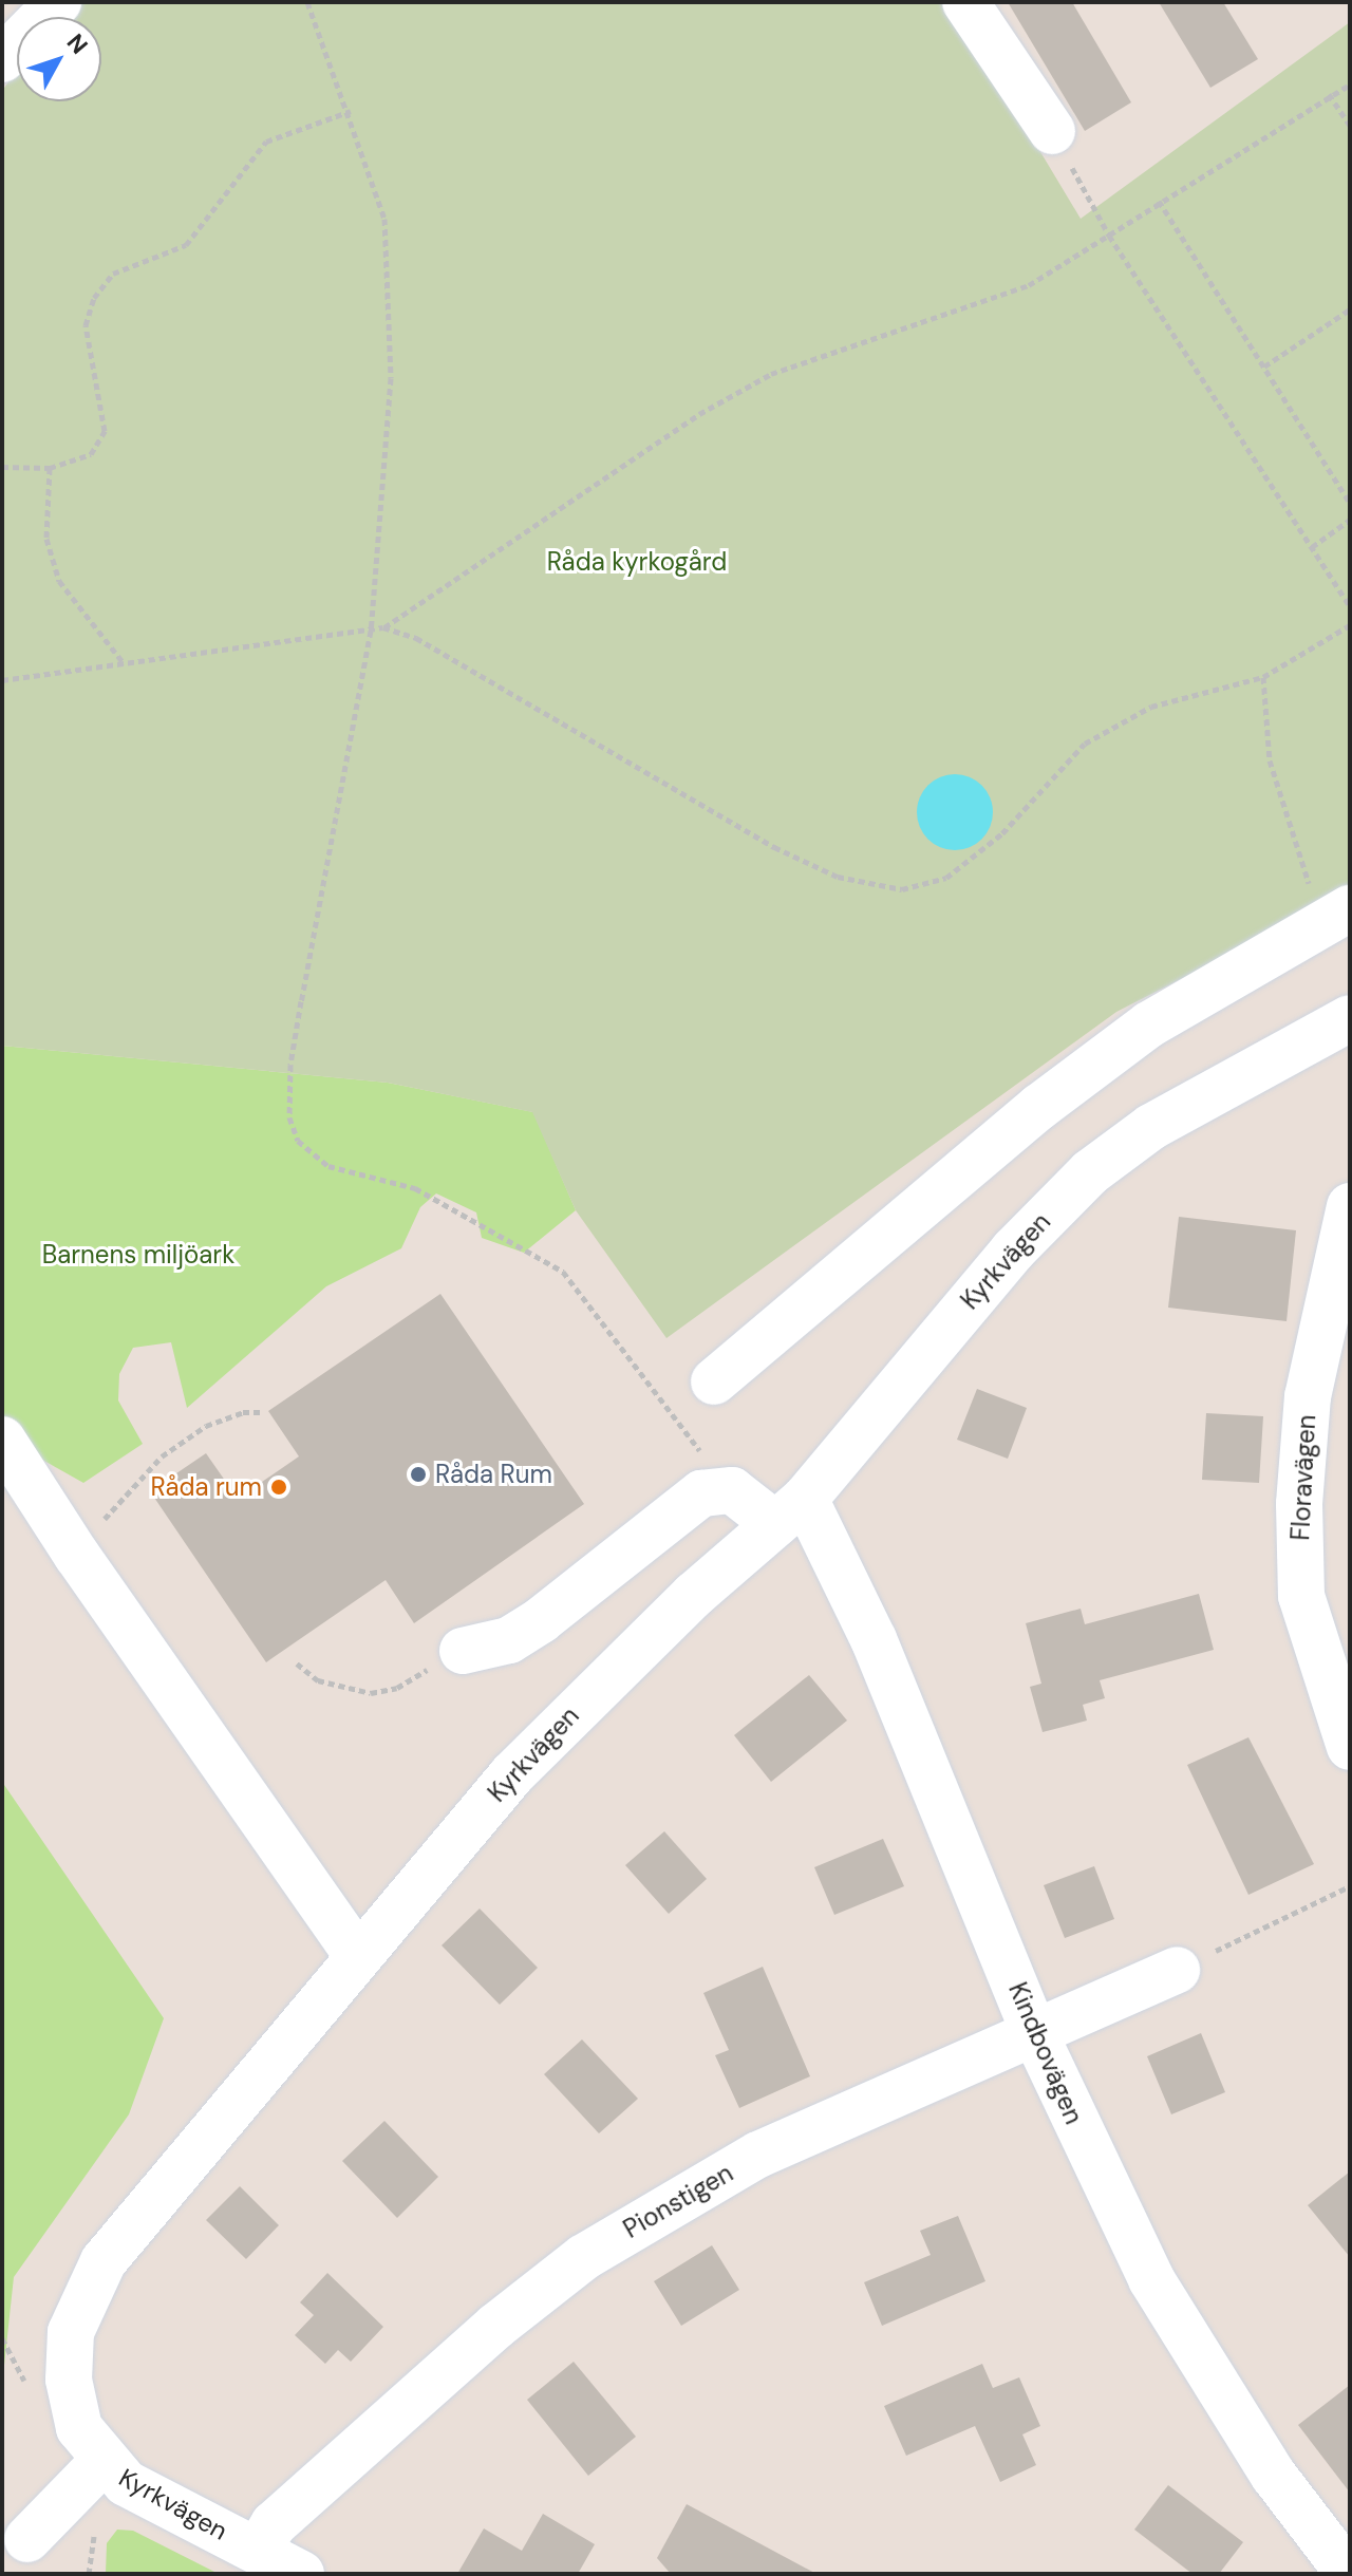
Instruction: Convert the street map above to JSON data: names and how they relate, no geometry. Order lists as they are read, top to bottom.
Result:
{
  "streets": {
    "street": [
      "Kyrkvägen",
      "Floravägen",
      "Kindbovägen",
      "Pionstigen"
    ]
  },
  "crossings": [
    ["Kyrkvägen", "Kindbovägen"],
    ["Kyrkvägen", "Pionstigen"],
    ["Kindbovägen", "Pionstigen"]
  ],
  "parks": ["Råda kyrkogård", "Barnens miljöark"],
  "places": ["Råda Rum", "Råda rum"],
  "north": "top right"
}
